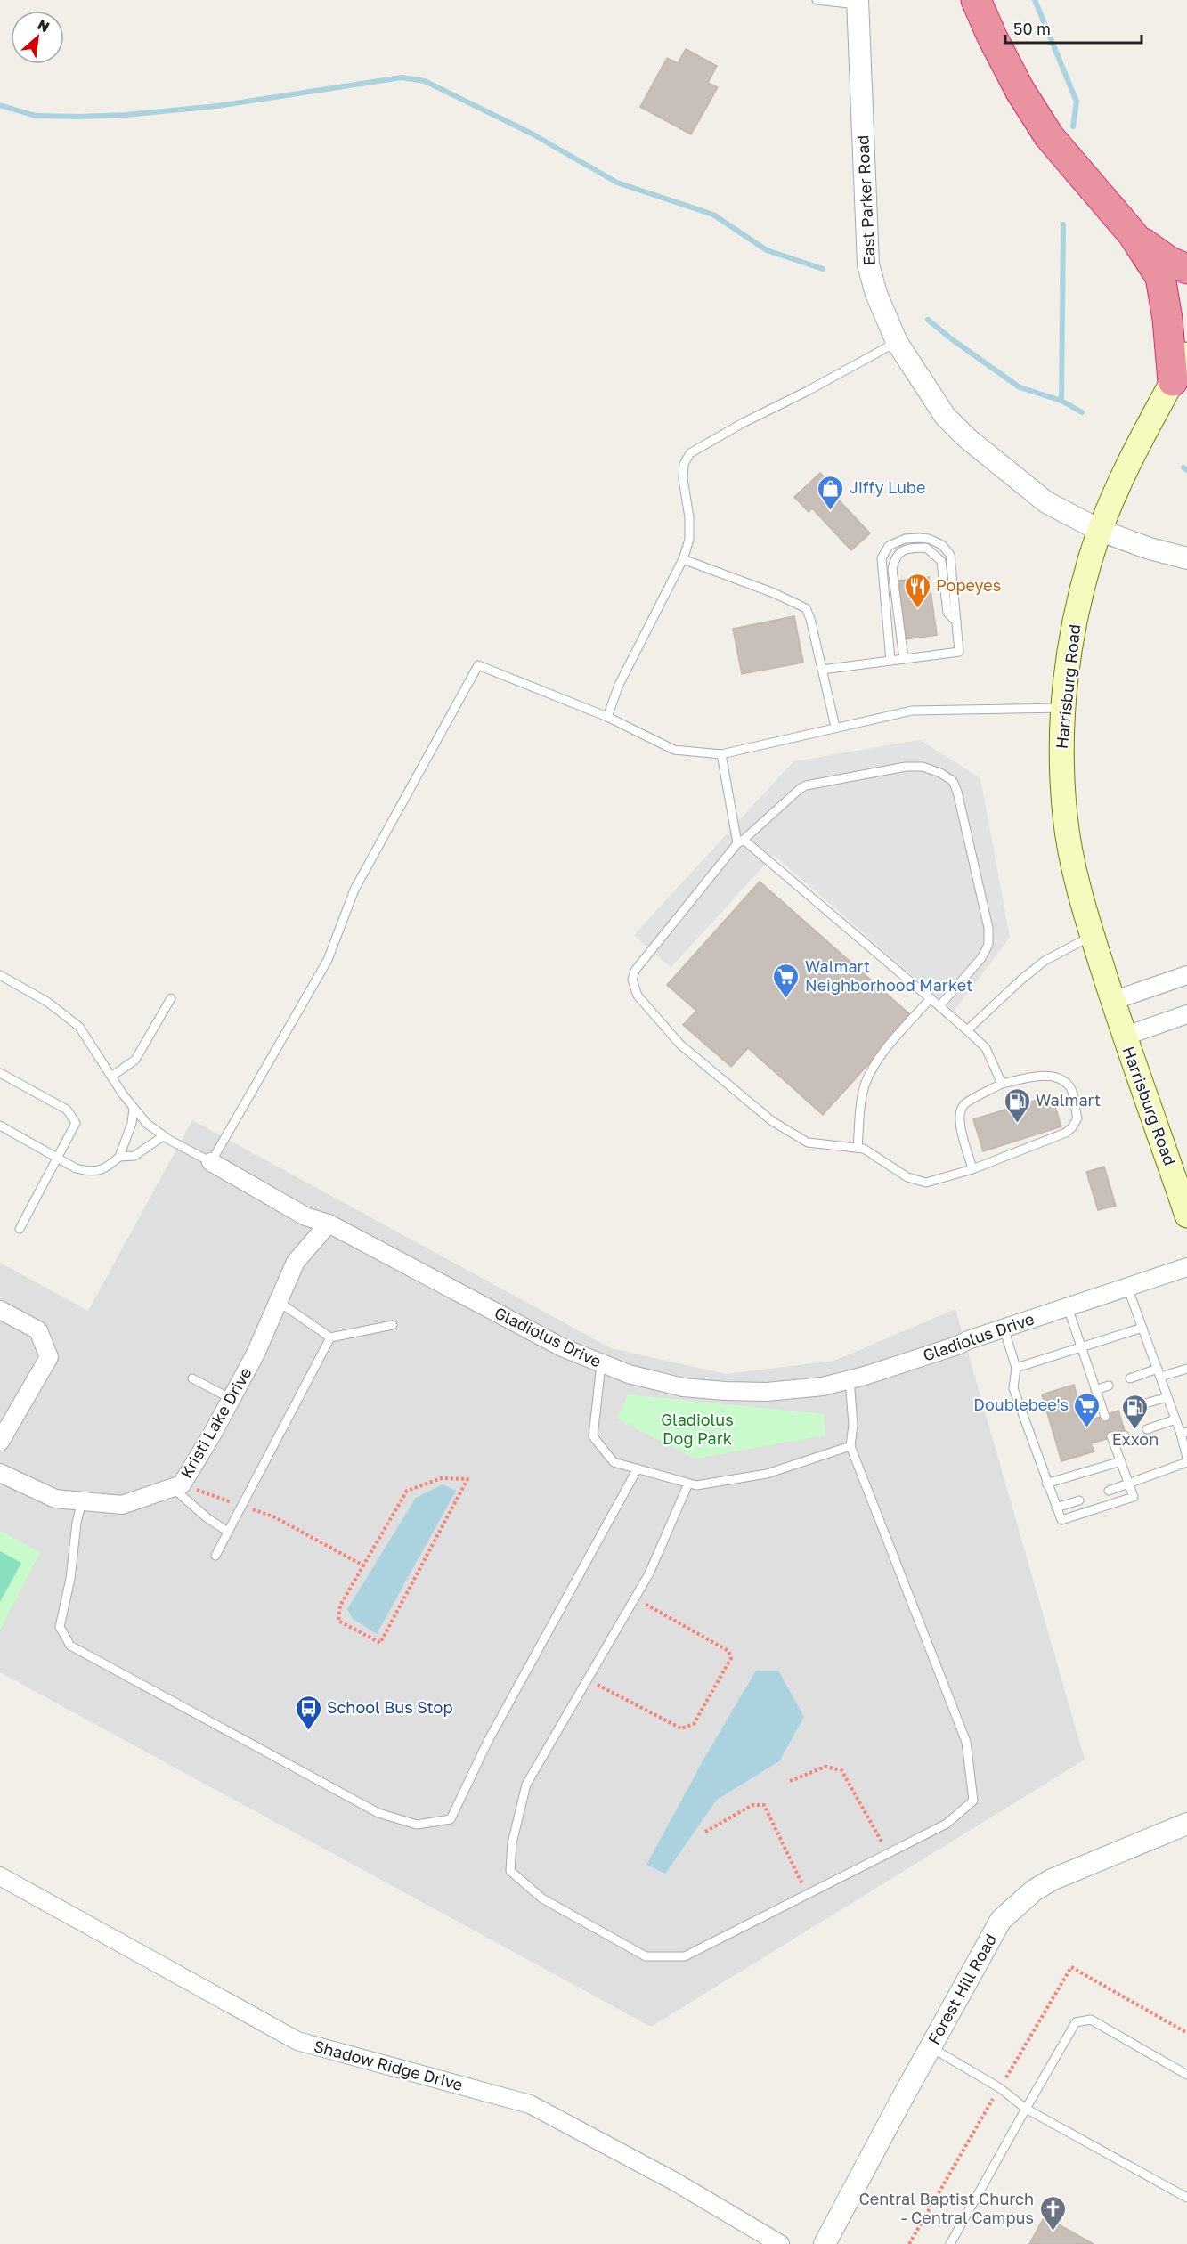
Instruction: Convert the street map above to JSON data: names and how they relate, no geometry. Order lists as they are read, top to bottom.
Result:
{
  "streets": {
    "main road": ["Harrisburg Road"],
    "street": [
      "East Parker Road",
      "Gladiolus Drive",
      "Kristi Lake Drive",
      "Forest Hill Road",
      "Shadow Ridge Drive"
    ]
  },
  "crossings": [
    ["East Parker Road", "Harrisburg Road"],
    ["Gladiolus Drive", "Kristi Lake Drive"]
  ],
  "parks": ["Gladiolus Dog Park"],
  "places": {
    "shop": ["Jiffy Lube"],
    "restaurant": ["Popeyes"],
    "supermarket": ["Walmart Neighborhood Market", "Doublebee's"],
    "fuel station": ["Walmart", "Exxon"],
    "bus stop": ["School Bus Stop"],
    "church": ["Central Baptist Church - Central Campus"]
  },
  "scale_bar": "50 m",
  "north": "top right"
}
